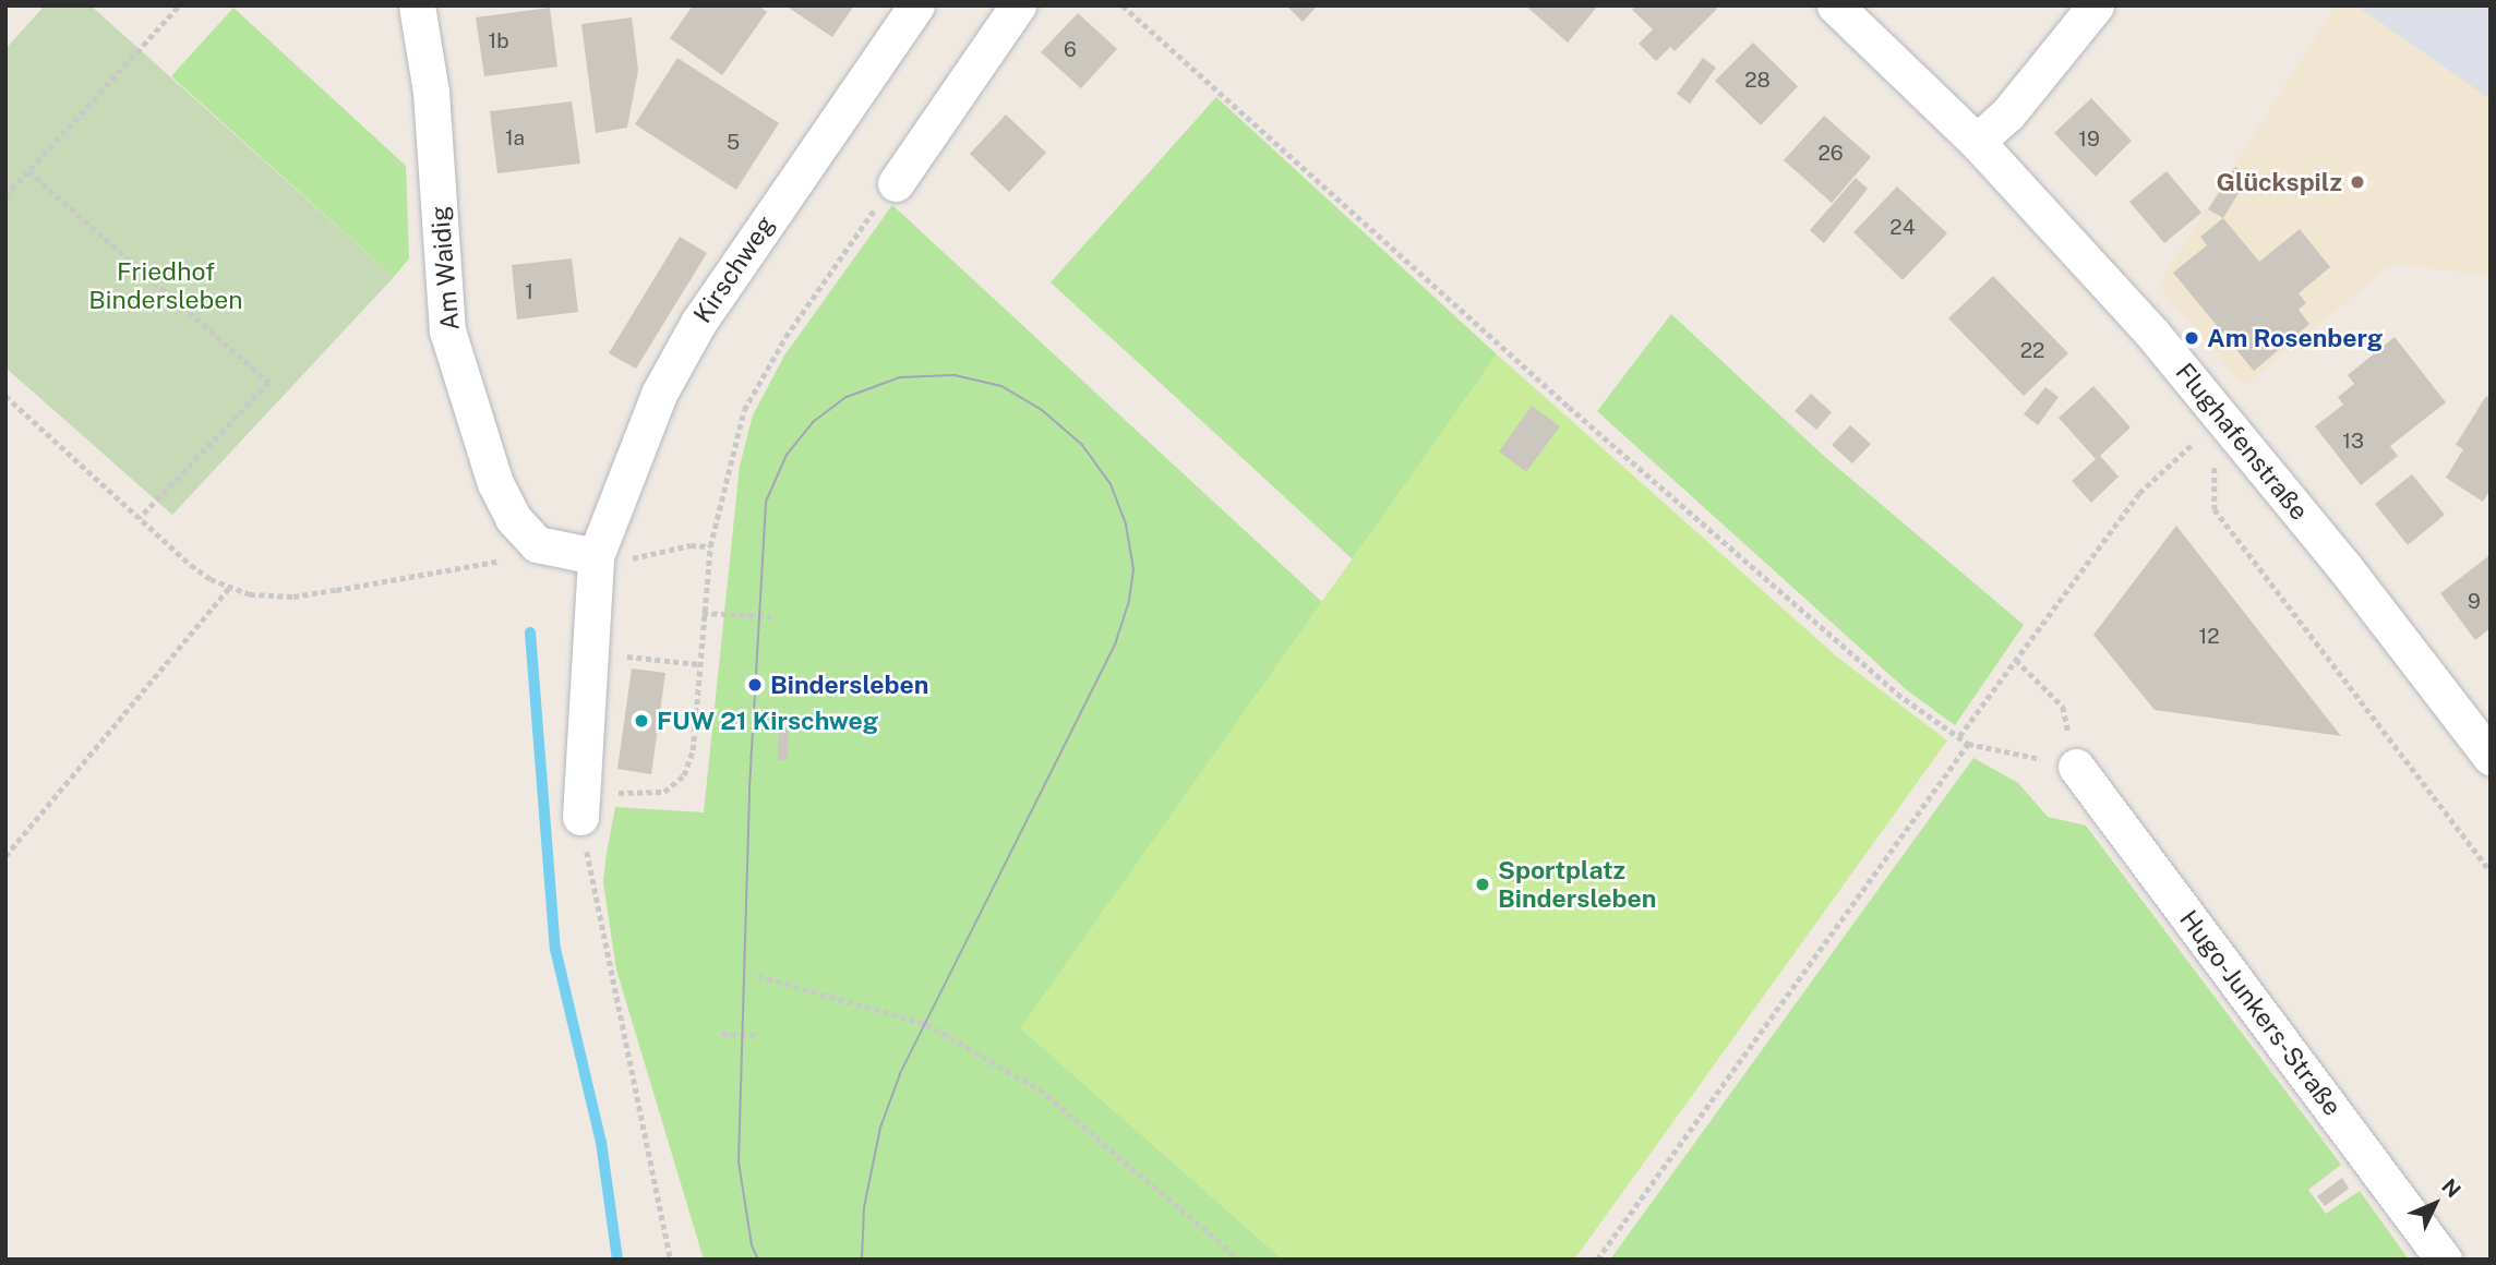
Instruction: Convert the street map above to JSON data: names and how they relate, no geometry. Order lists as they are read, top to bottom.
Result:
{
  "streets": {
    "street": [
      "Am Waidig",
      "Kirschweg",
      "Flughafenstraße",
      "Hugo-Junkers-Straße"
    ]
  },
  "parks": ["Friedhof Bindersleben"],
  "places": [
    "Glückspilz",
    "Am Rosenberg",
    "Bindersleben",
    "FUW 21 Kirschweg",
    "Sportplatz Bindersleben"
  ],
  "house_numbers": [
    "1b",
    "6",
    "28",
    "1a",
    "19",
    "5",
    "26",
    "24",
    "1",
    "22",
    "13",
    "9",
    "12"
  ],
  "north": "top right"
}
